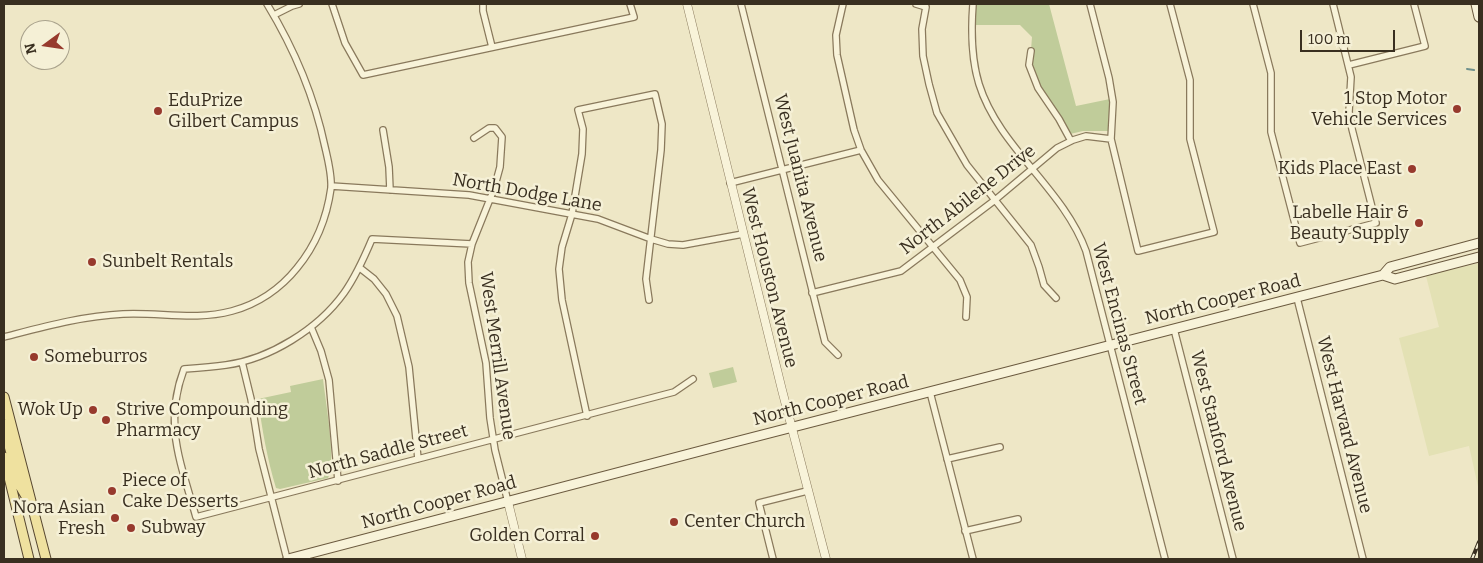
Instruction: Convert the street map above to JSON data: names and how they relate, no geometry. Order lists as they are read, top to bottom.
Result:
{
  "streets": {
    "main road": ["North Cooper Road"],
    "street": [
      "West Juanita Avenue",
      "North Dodge Lane",
      "North Abilene Drive",
      "West Houston Avenue",
      "West Encinas Street",
      "West Merrill Avenue",
      "West Harvard Avenue",
      "West Stanford Avenue",
      "North Saddle Street"
    ]
  },
  "crossings": [
    ["West Juanita Avenue", "North Abilene Drive"],
    ["North Dodge Lane", "West Houston Avenue"],
    ["North Dodge Lane", "West Merrill Avenue"],
    ["North Abilene Drive", "West Encinas Street"],
    ["West Houston Avenue", "North Cooper Road"],
    ["North Cooper Road", "West Encinas Street"],
    ["North Cooper Road", "West Merrill Avenue"],
    ["North Cooper Road", "West Harvard Avenue"],
    ["North Cooper Road", "West Stanford Avenue"],
    ["West Merrill Avenue", "North Saddle Street"]
  ],
  "places": [
    "1 Stop Motor Vehicle Services",
    "EduPrize Gilbert Campus",
    "Kids Place East",
    "Labelle Hair & Beauty Supply",
    "Sunbelt Rentals",
    "Someburros",
    "Wok Up",
    "Strive Compounding Pharmacy",
    "Piece of Cake Desserts",
    "Nora Asian Fresh",
    "Center Church",
    "Subway",
    "Golden Corral"
  ],
  "scale_bar": "100 m",
  "north": "left"
}
